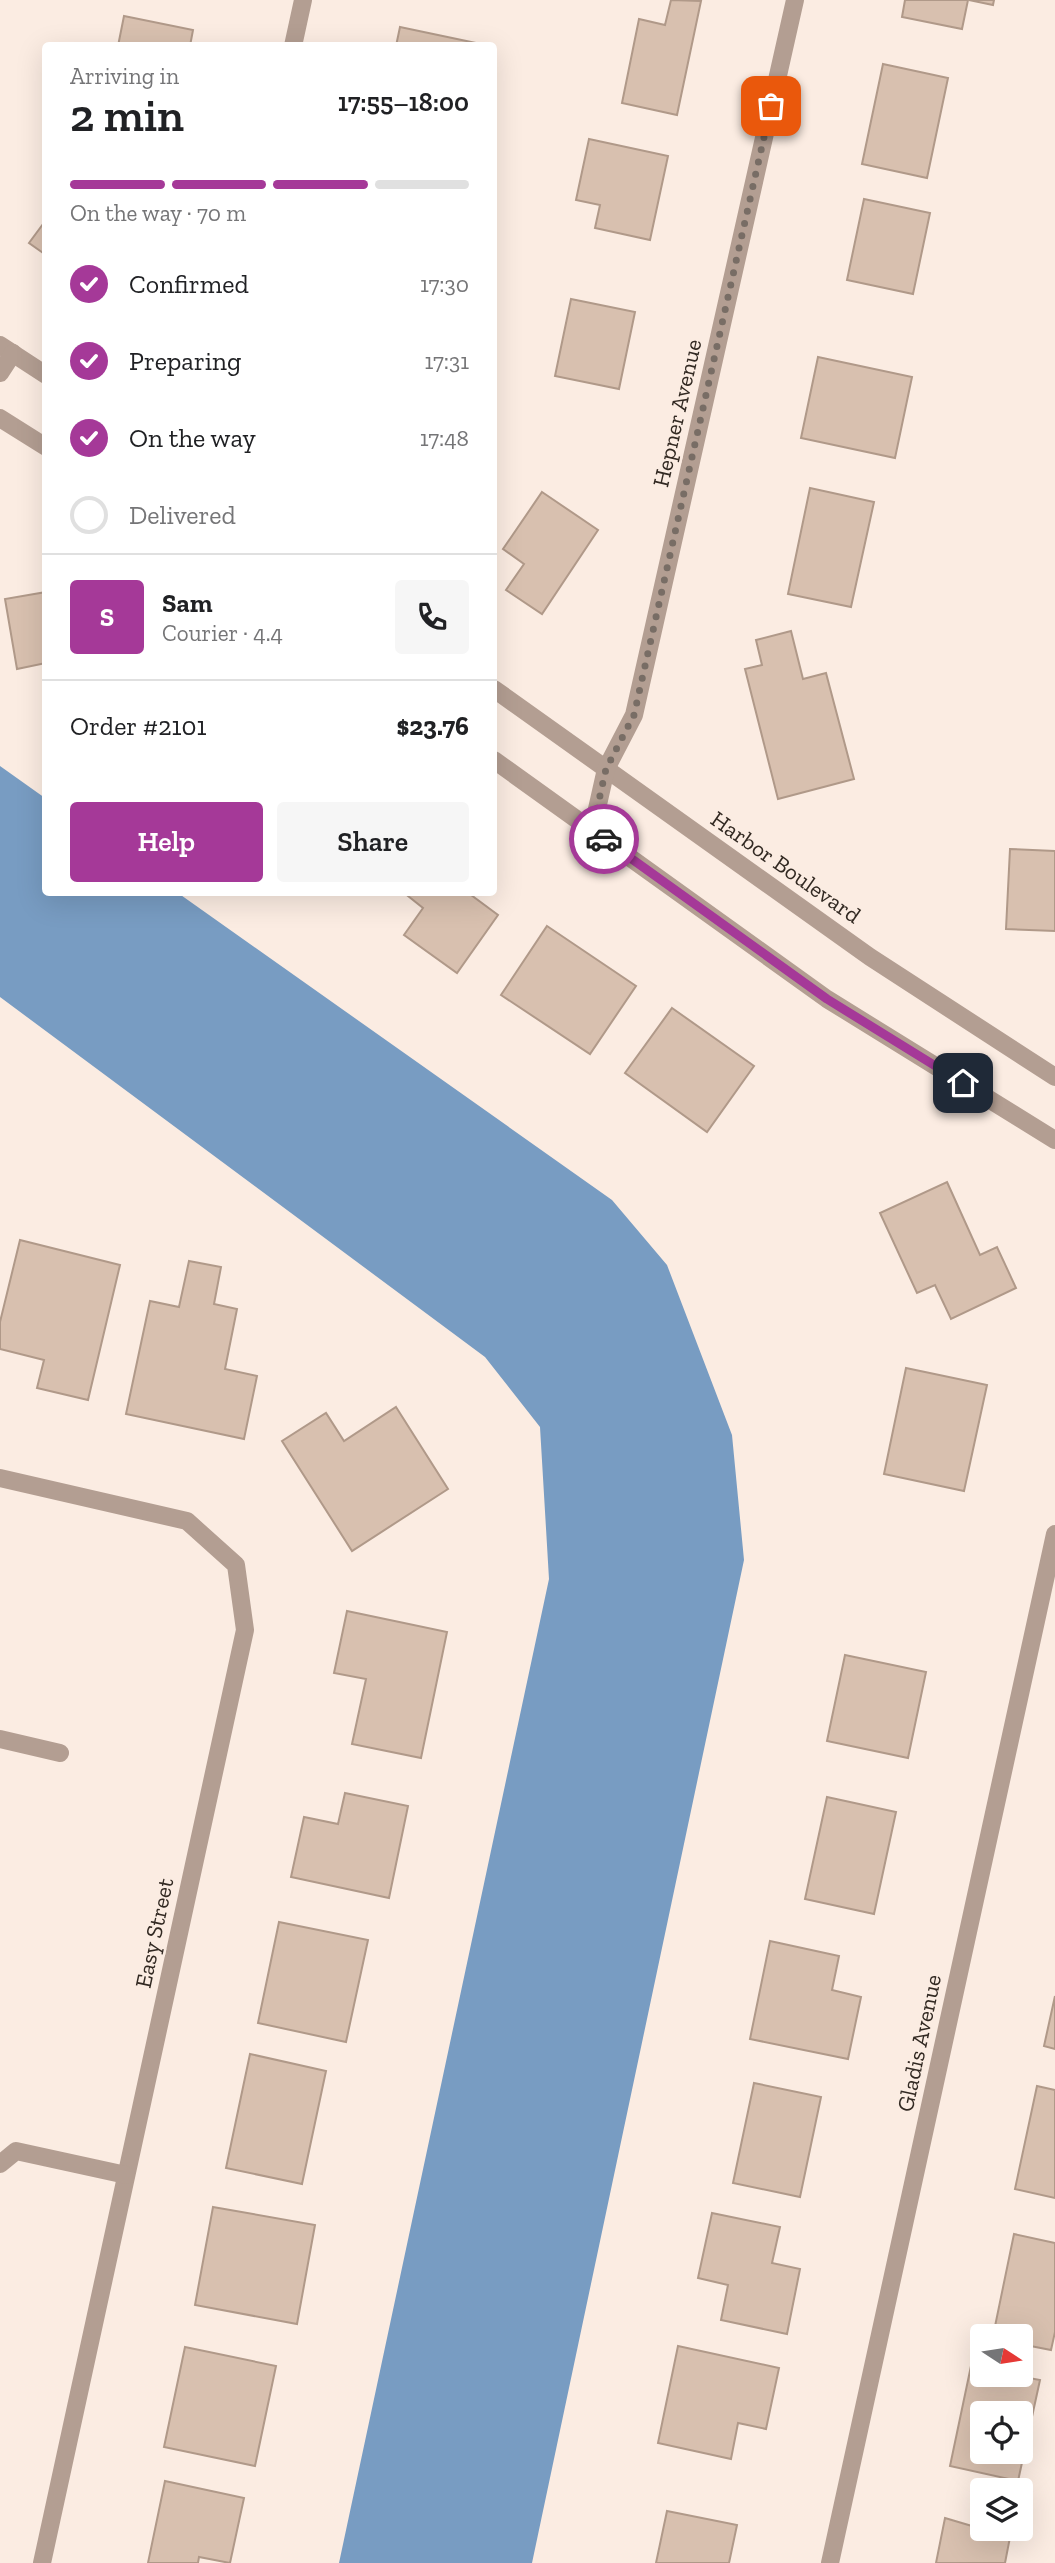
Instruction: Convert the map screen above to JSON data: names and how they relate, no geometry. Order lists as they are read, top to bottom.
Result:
{
  "streets": {
    "street": [
      "Hepner Avenue",
      "Harbor Boulevard",
      "Easy Street",
      "Gladis Avenue"
    ]
  },
  "crossings": [
    ["Hepner Avenue", "Harbor Boulevard"]
  ],
  "north": "right",
  "page": {
    "heading": ["2 min", "Arriving in", "17:55–18:00"],
    "panel": [
      "Sam",
      "Courier · 4.4",
      "Order #2101",
      "$23.76"
    ],
    "bar": "On the way · 70 m",
    "list": [
      ["Confirmed", "17:30"],
      ["Preparing", "17:31"],
      ["On the way", "17:48"],
      "Delivered"
    ],
    "round": "S",
    "buttons": ["Help", "Share"]
  }
}
